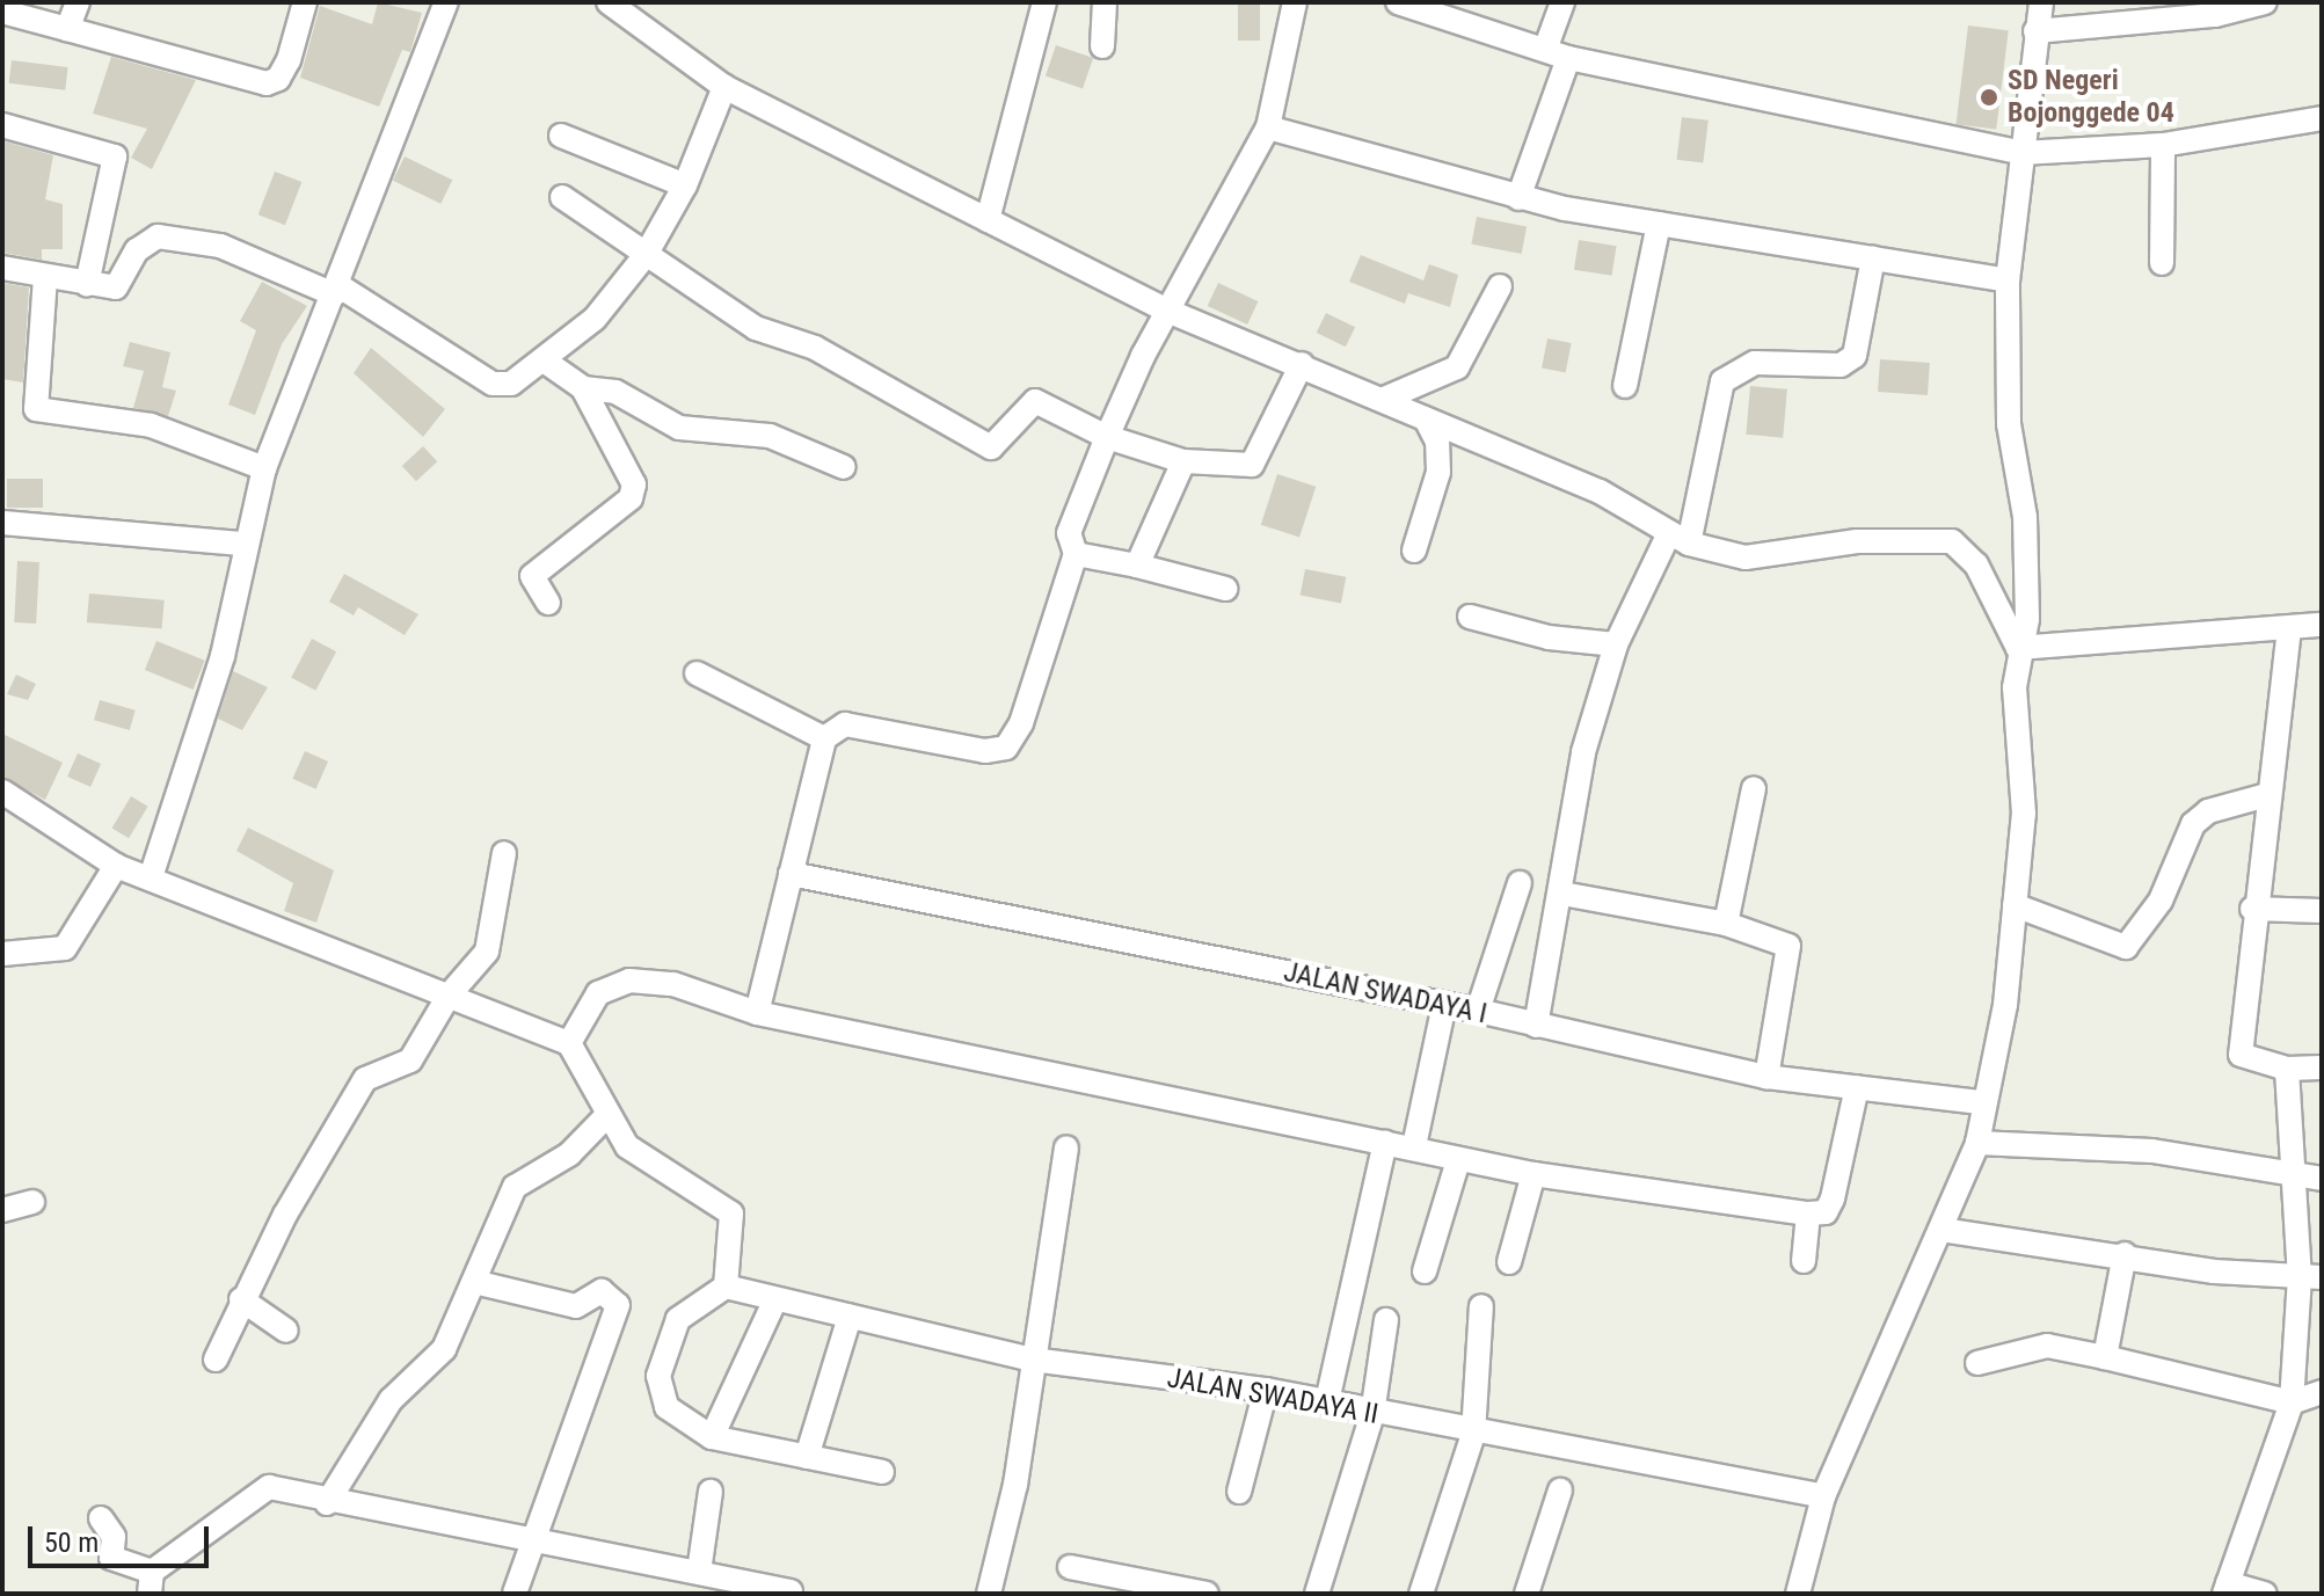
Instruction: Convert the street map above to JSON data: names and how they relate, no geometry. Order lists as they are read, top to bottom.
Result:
{
  "streets": {
    "street": ["JALAN SWADAYA I", "JALAN SWADAYA II"]
  },
  "places": ["SD Negeri Bojonggede 04"],
  "scale_bar": "50 m"
}
